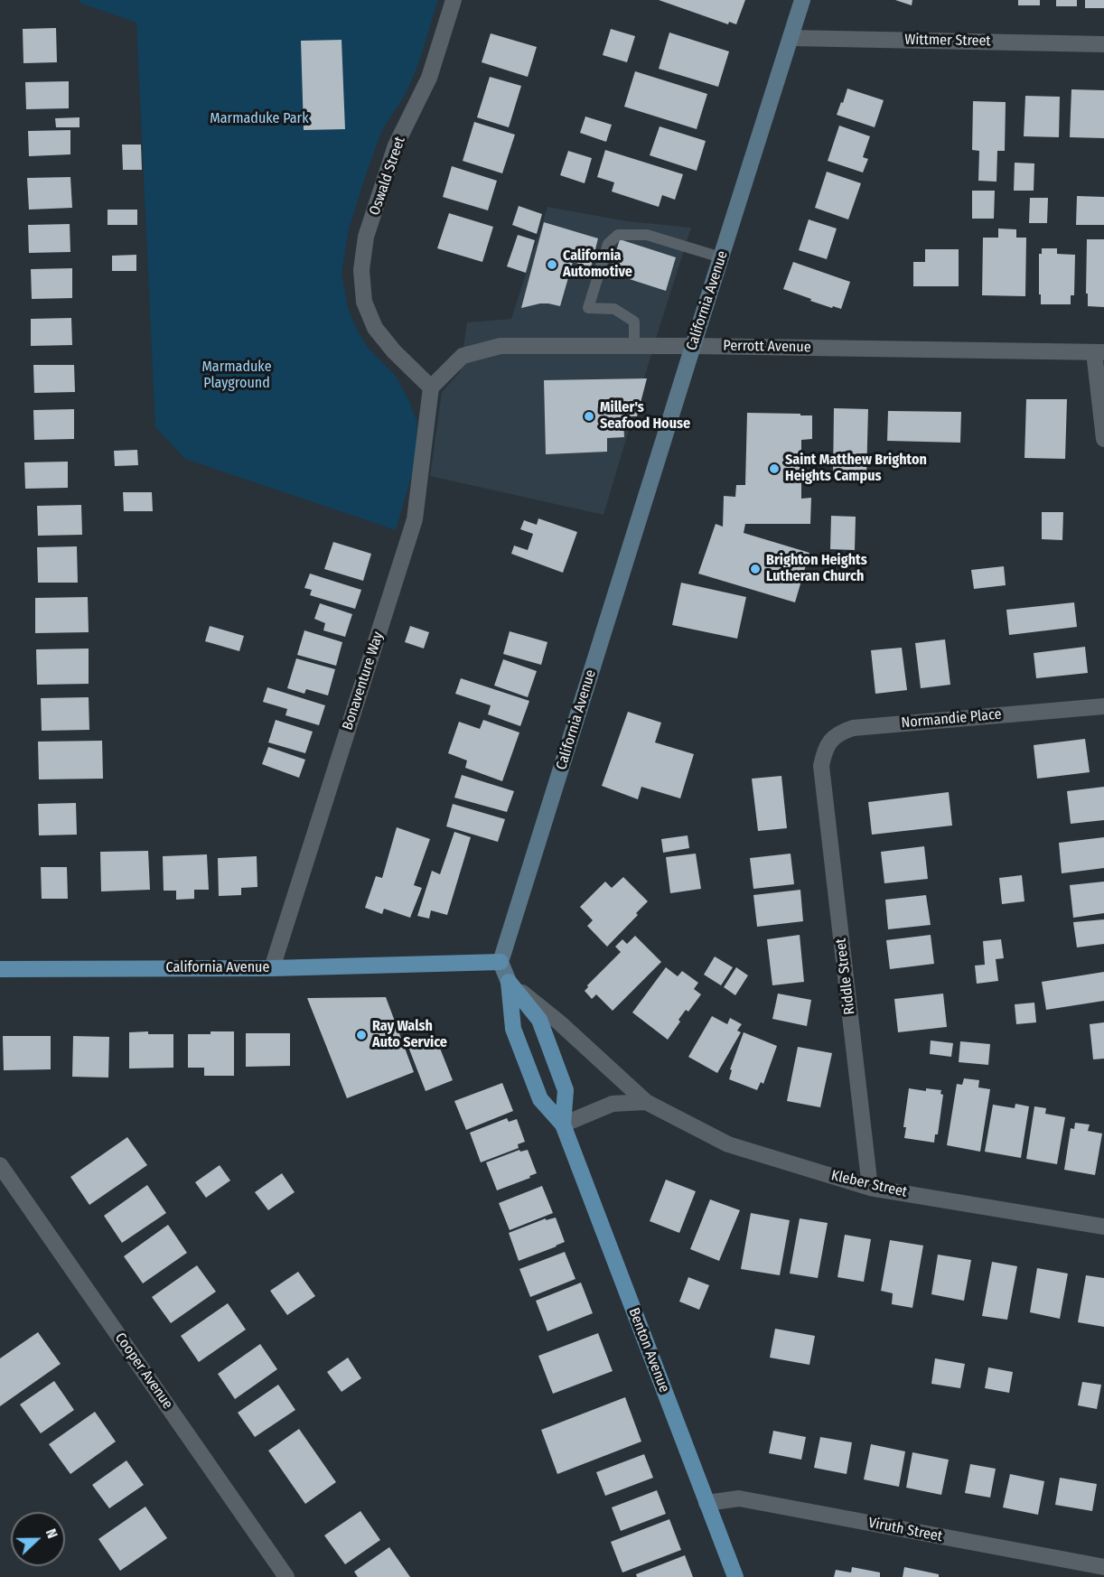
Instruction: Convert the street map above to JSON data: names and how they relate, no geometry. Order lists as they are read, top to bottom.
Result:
{
  "streets": {
    "main road": ["California Avenue", "Benton Avenue"],
    "street": [
      "Wittmer Street",
      "Oswald Street",
      "Perrott Avenue",
      "Bonaventure Way",
      "Normandie Place",
      "Riddle Street",
      "Kleber Street",
      "Cooper Avenue",
      "Viruth Street"
    ]
  },
  "crossings": [
    ["Wittmer Street", "California Avenue"],
    ["Oswald Street", "Perrott Avenue"],
    ["Oswald Street", "Bonaventure Way"],
    ["California Avenue", "Perrott Avenue"],
    ["California Avenue", "Bonaventure Way"],
    ["California Avenue", "Benton Avenue"],
    ["Perrott Avenue", "Bonaventure Way"],
    ["Normandie Place", "Riddle Street"],
    ["Riddle Street", "Kleber Street"],
    ["Kleber Street", "Benton Avenue"],
    ["Benton Avenue", "Viruth Street"]
  ],
  "parks": ["Marmaduke Park", "Marmaduke Playground"],
  "places": [
    "California Automotive",
    "Miller's Seafood House",
    "Saint Matthew Brighton Heights Campus",
    "Brighton Heights Lutheran Church",
    "Ray Walsh Auto Service"
  ],
  "north": "right"
}
